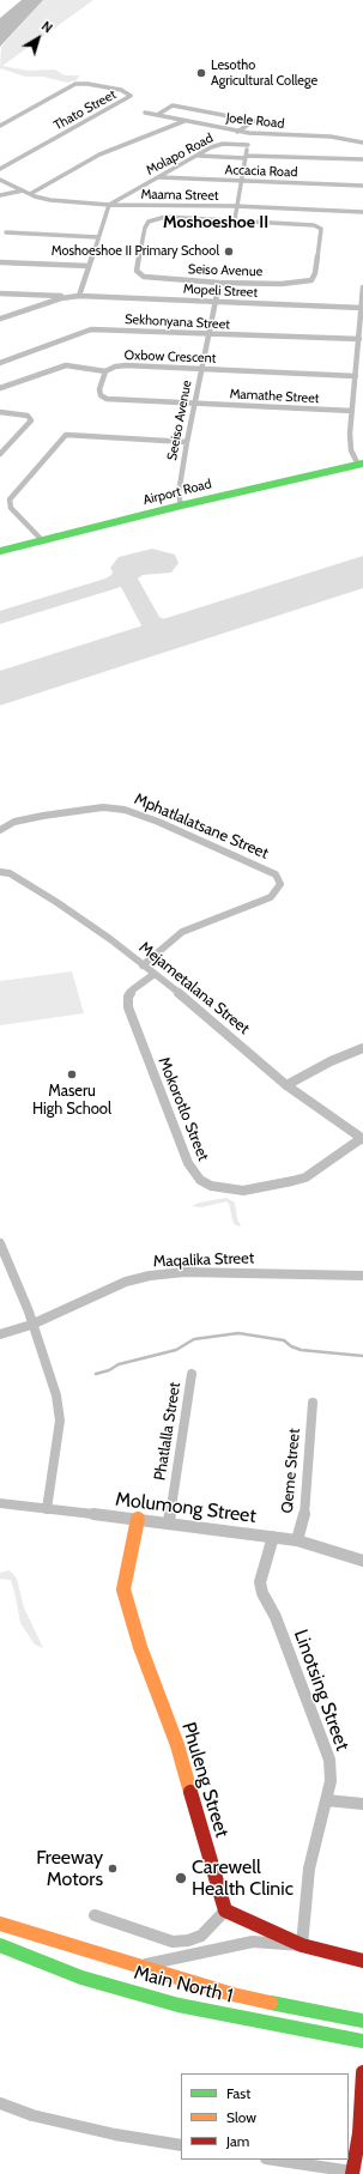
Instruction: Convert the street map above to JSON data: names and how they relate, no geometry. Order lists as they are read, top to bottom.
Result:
{
  "streets": {
    "main road": ["Airport Road", "Phuleng Street", "Main North 1"],
    "street": [
      "Thato Street",
      "Joele Road",
      "Molapo Road",
      "Accacia Road",
      "Maama Street",
      "Seiso Avenue",
      "Mopeli Street",
      "Sekhonyana Street",
      "Oxbow Crescent",
      "Mamathe Street",
      "Seeiso Avenue",
      "Mphatlalatsane Street",
      "Mejametalana Street",
      "Mokorotlo Street",
      "Maqalika Street",
      "Phatlalla Street",
      "Qeme Street",
      "Molumong Street",
      "Linotsing Street"
    ]
  },
  "crossings": [
    ["Molapo Road", "Accacia Road"],
    ["Molapo Road", "Maama Street"],
    ["Seiso Avenue", "Seeiso Avenue"],
    ["Mopeli Street", "Seeiso Avenue"],
    ["Sekhonyana Street", "Seeiso Avenue"],
    ["Oxbow Crescent", "Mamathe Street"],
    ["Oxbow Crescent", "Seeiso Avenue"],
    ["Mamathe Street", "Seeiso Avenue"],
    ["Seeiso Avenue", "Airport Road"],
    ["Mphatlalatsane Street", "Mejametalana Street"],
    ["Mejametalana Street", "Mokorotlo Street"],
    ["Phatlalla Street", "Molumong Street"],
    ["Qeme Street", "Molumong Street"],
    ["Molumong Street", "Linotsing Street"],
    ["Molumong Street", "Phuleng Street"]
  ],
  "districts": ["Moshoeshoe II"],
  "places": [
    "Lesotho Agricultural College",
    "Moshoeshoe II Primary School",
    "Maseru High School",
    "Freeway Motors",
    "Carewell Health Clinic"
  ],
  "legend": ["Fast", "Slow", "Jam"],
  "north": "top right"
}
